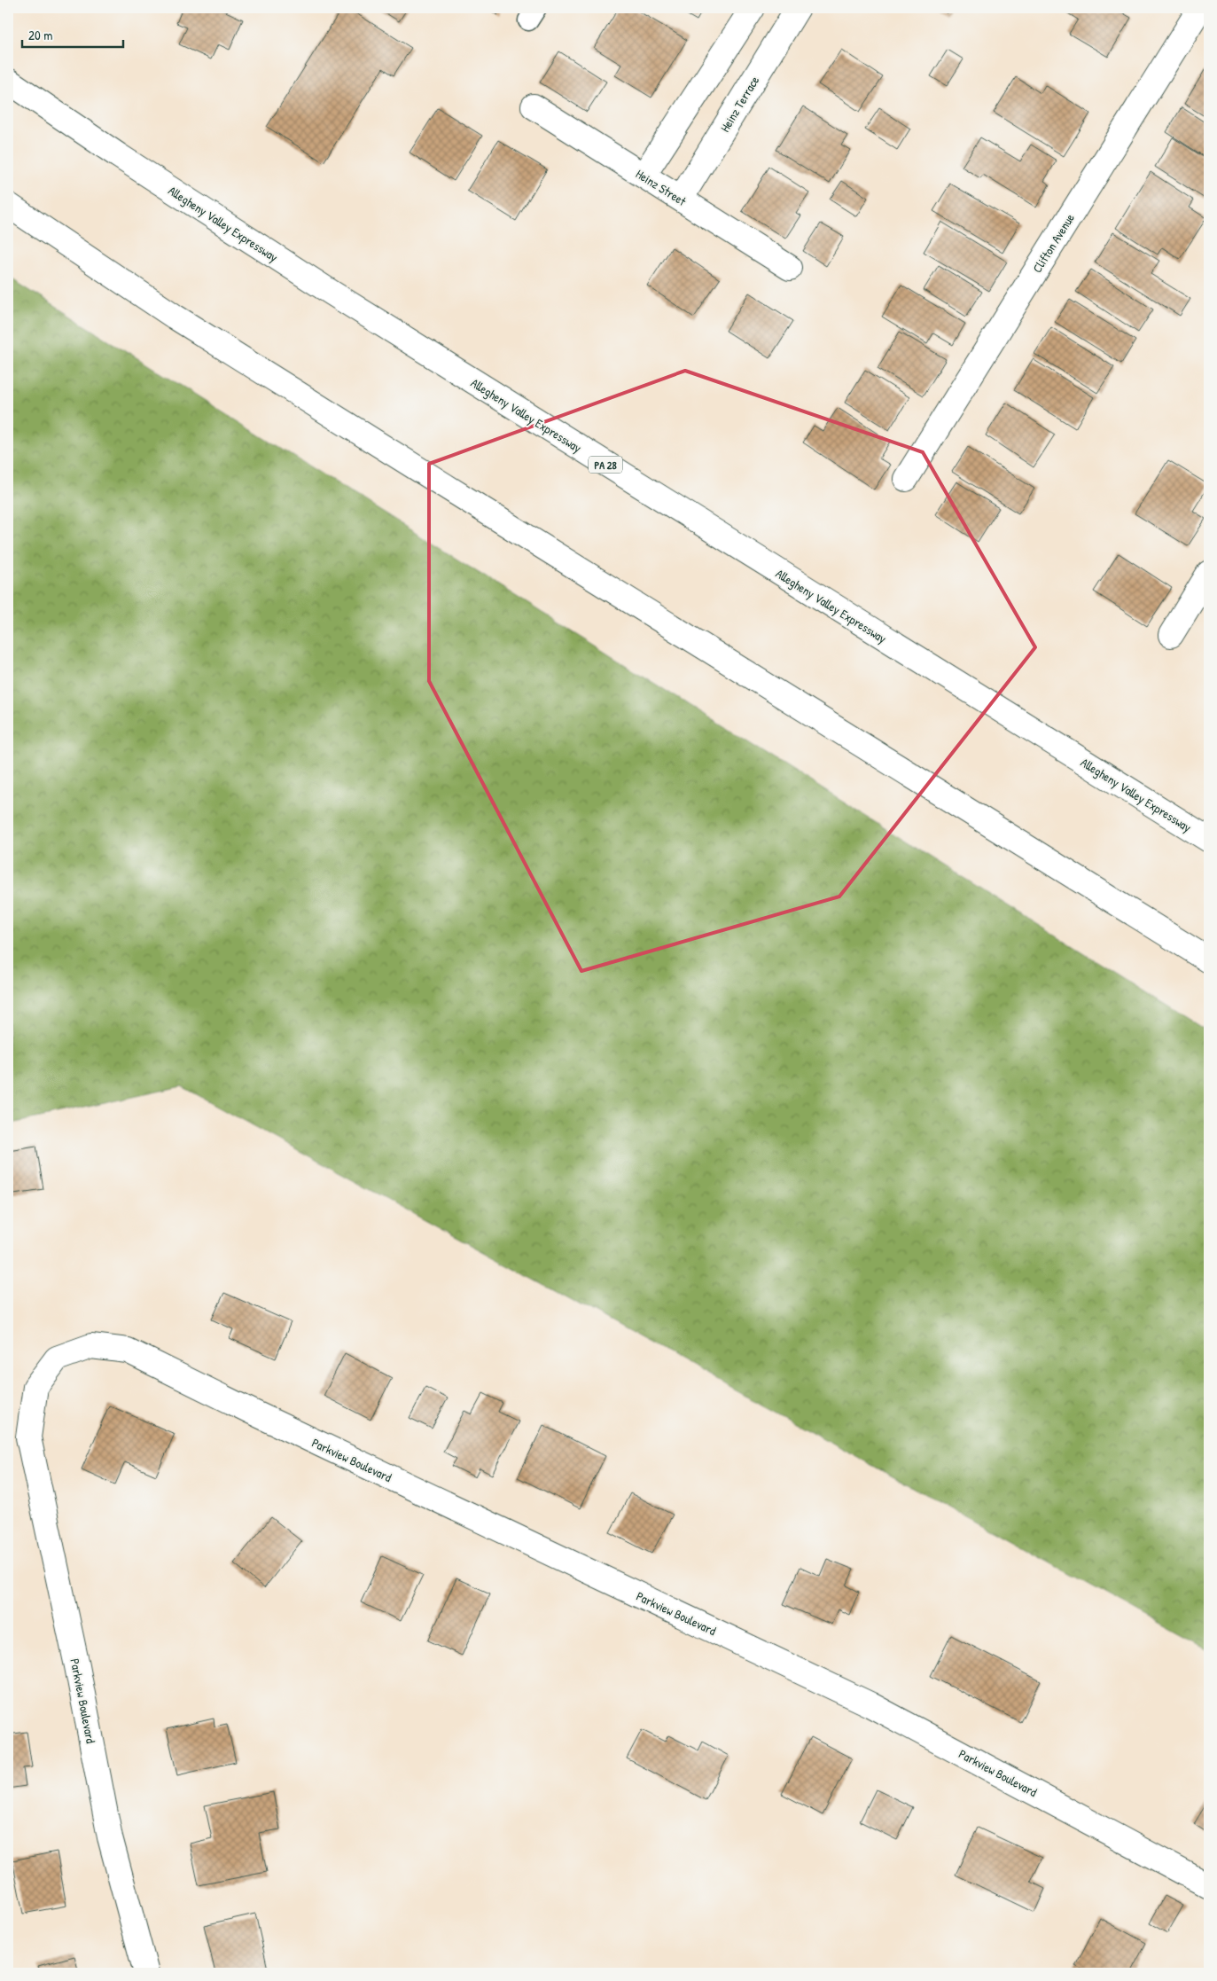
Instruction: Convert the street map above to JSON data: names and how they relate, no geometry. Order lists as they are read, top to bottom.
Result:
{
  "streets": {
    "main road": [
      "Heinz Terrace",
      "Heinz Street",
      "Allegheny Valley Expressway",
      "Clifton Avenue",
      "PA 28",
      "Parkview Boulevard"
    ]
  },
  "crossings": [
    ["Heinz Terrace", "Heinz Street"]
  ],
  "scale_bar": "20 m"
}
